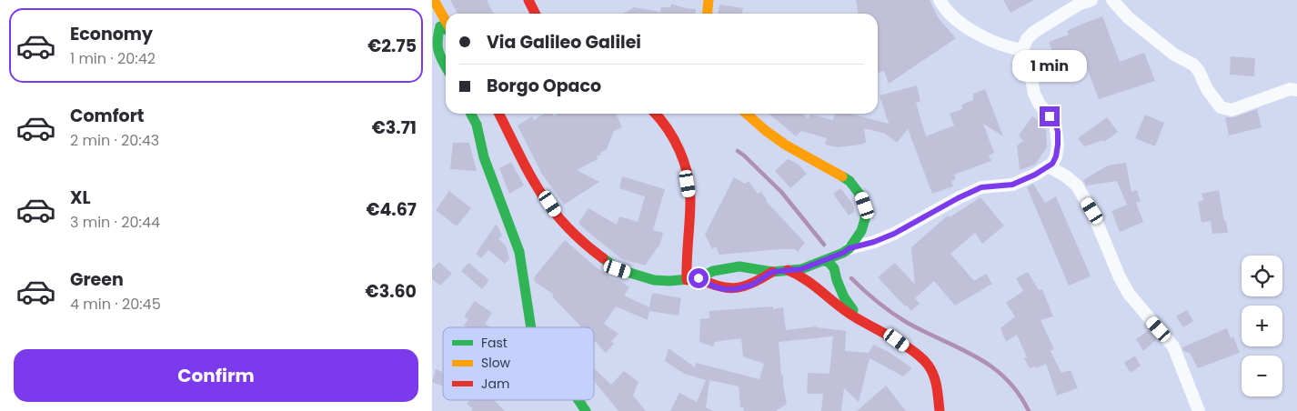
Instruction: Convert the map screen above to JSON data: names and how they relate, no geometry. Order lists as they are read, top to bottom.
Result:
{
  "legend": ["Fast", "Slow", "Jam"],
  "page": {
    "list": [
      {
        "name": "Economy",
        "note": "1 min · 20:42",
        "value": "€2.75"
      },
      {
        "name": "Comfort",
        "note": "2 min · 20:43",
        "value": "€3.71"
      },
      {
        "name": "XL",
        "note": "3 min · 20:44",
        "value": "€4.67"
      },
      {
        "name": "Green",
        "note": "4 min · 20:45",
        "value": "€3.60"
      }
    ],
    "banner": ["Via Galileo Galilei", "Borgo Opaco"],
    "bubble": "1 min",
    "map_buttons": ["+", "−"],
    "buttons": "Confirm"
  }
}
